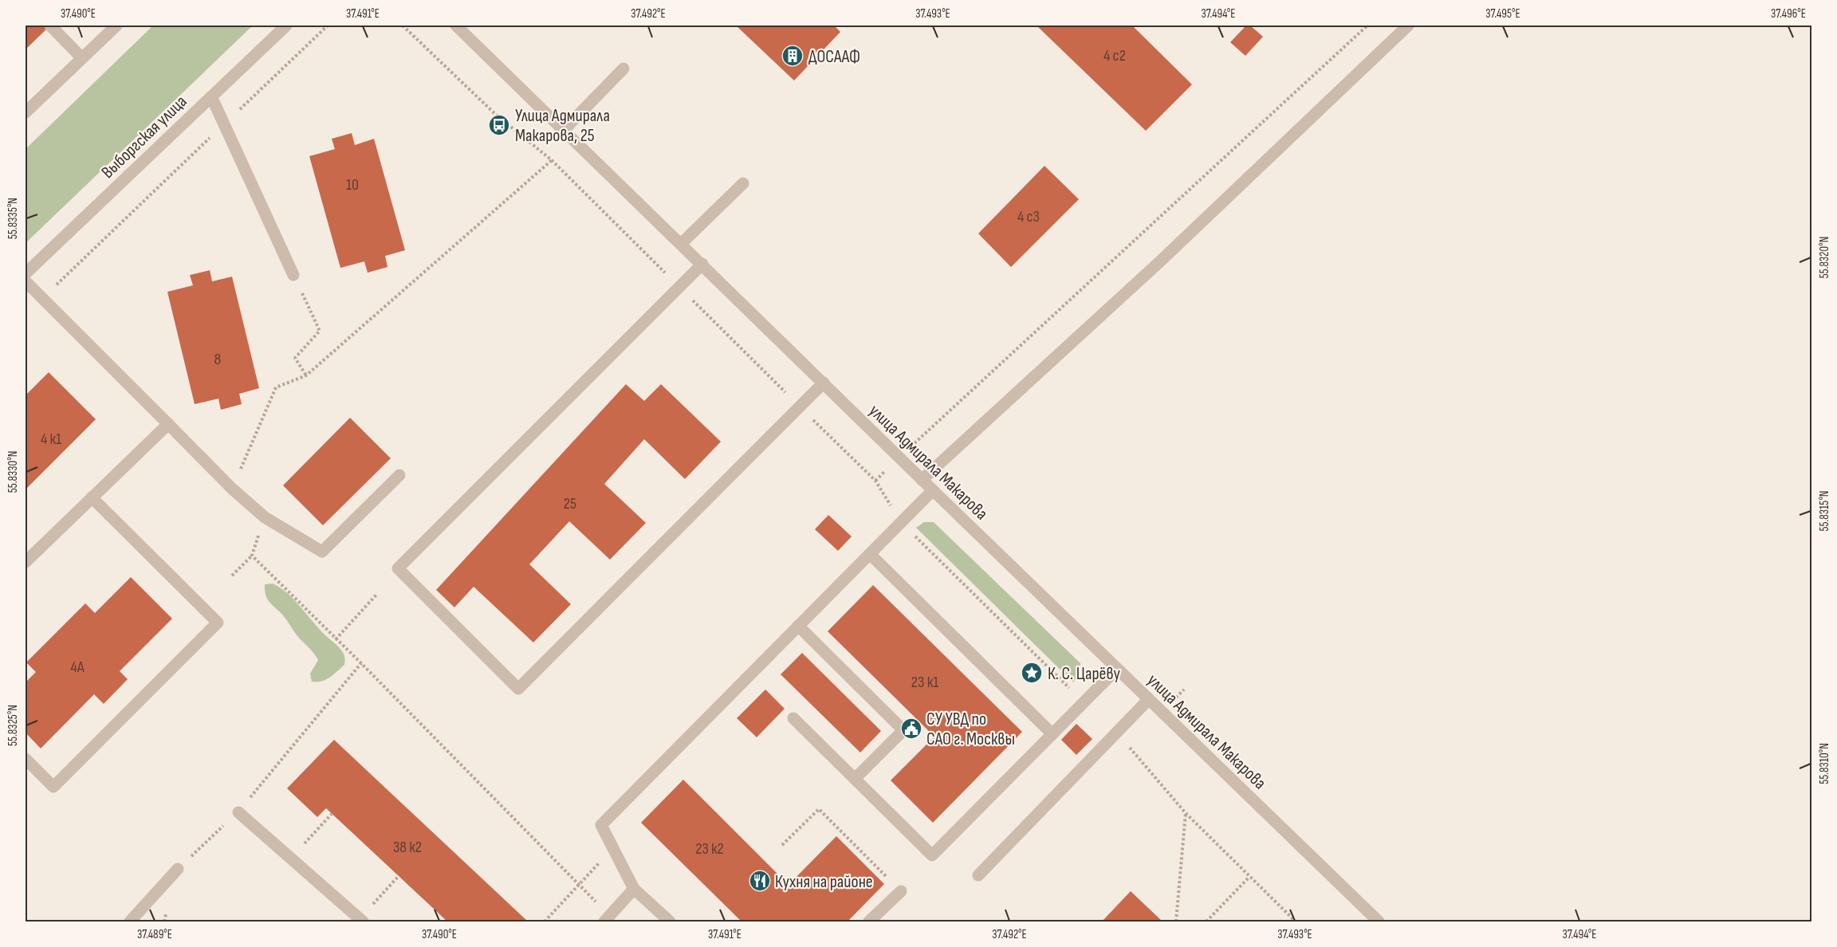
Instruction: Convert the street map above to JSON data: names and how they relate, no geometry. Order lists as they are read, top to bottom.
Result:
{
  "streets": {
    "street": ["Выборгская улица", "улица Адмирала Макарова"]
  },
  "places": {
    "building": ["ДОСААФ"],
    "bus stop": ["Улица Адмирала Макарова, 25"],
    "place": ["К. С. Царёву"],
    "public building": ["СУ УВД по САО г. Москвы"],
    "restaurant": ["Кухня на районе"]
  },
  "house_numbers": [
    "4 с2",
    "10",
    "4 с3",
    "8",
    "4 к1",
    "25",
    "4А",
    "23 к1",
    "38 к2",
    "23 к2"
  ],
  "coordinates": [
    "37.490°E",
    "37.491°E",
    "37.492°E",
    "37.493°E",
    "37.494°E",
    "37.495°E",
    "37.496°E",
    "55.8335°N",
    "55.8320°N",
    "55.8330°N",
    "55.8315°N",
    "55.8325°N",
    "55.8310°N",
    "37.489°E"
  ]
}
